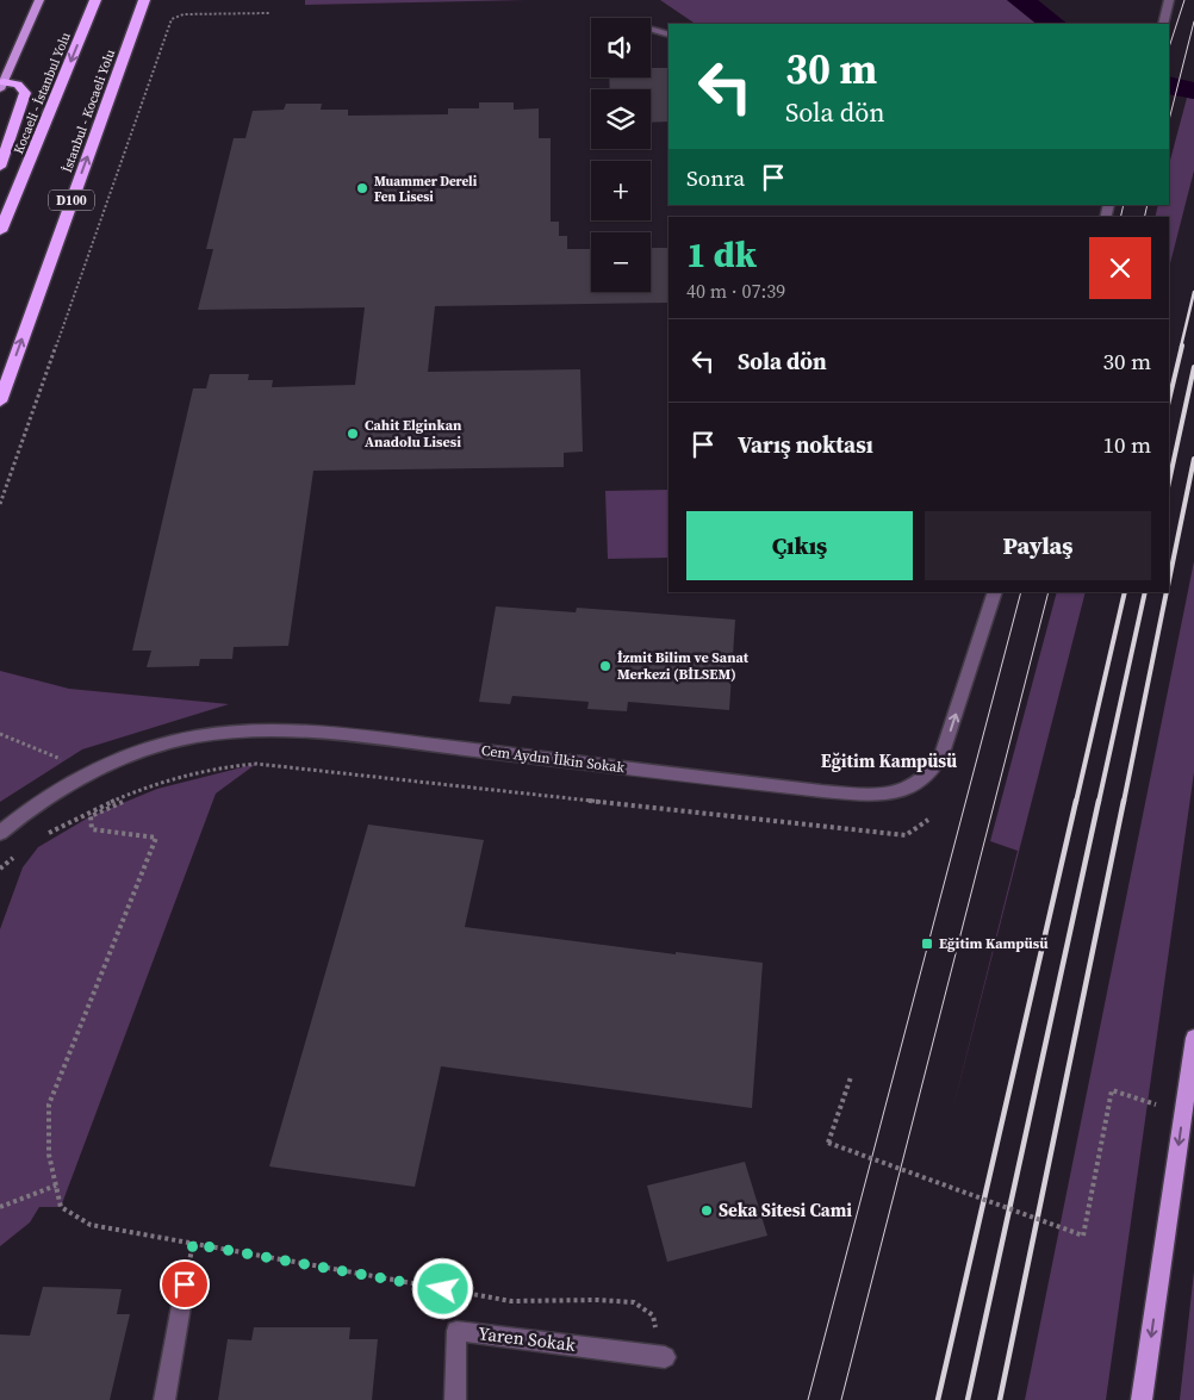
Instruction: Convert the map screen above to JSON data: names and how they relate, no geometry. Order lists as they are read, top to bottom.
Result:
{
  "streets": {
    "highway": ["Kocaeli - İstanbul Yolu", "İstanbul - Kocaeli Yolu", "D100"],
    "street": ["Cem Aydın İlkin Sokak", "Yaren Sokak"]
  },
  "one_way": ["Kocaeli - İstanbul Yolu", "İstanbul - Kocaeli Yolu", "Cem Aydın İlkin Sokak"],
  "districts": ["Eğitim Kampüsü"],
  "places": {
    "other": [
      "Muammer Dereli Fen Lisesi",
      "Cahit Elginkan Anadolu Lisesi",
      "İzmit Bilim ve Sanat Merkezi (BİLSEM)",
      "Seka Sitesi Cami"
    ],
    "transit": ["Eğitim Kampüsü"]
  },
  "page": {
    "map_buttons": ["+", "−"],
    "turn": ["30 m", "Sola dön"],
    "then": "Sonra",
    "heading": ["1 dk", "40 m · 07:39"],
    "list": [
      {
        "name": "Sola dön",
        "value": "30 m"
      },
      {
        "name": "Varış noktası",
        "value": "10 m"
      }
    ],
    "buttons": ["Çıkış", "Paylaş"]
  }
}
